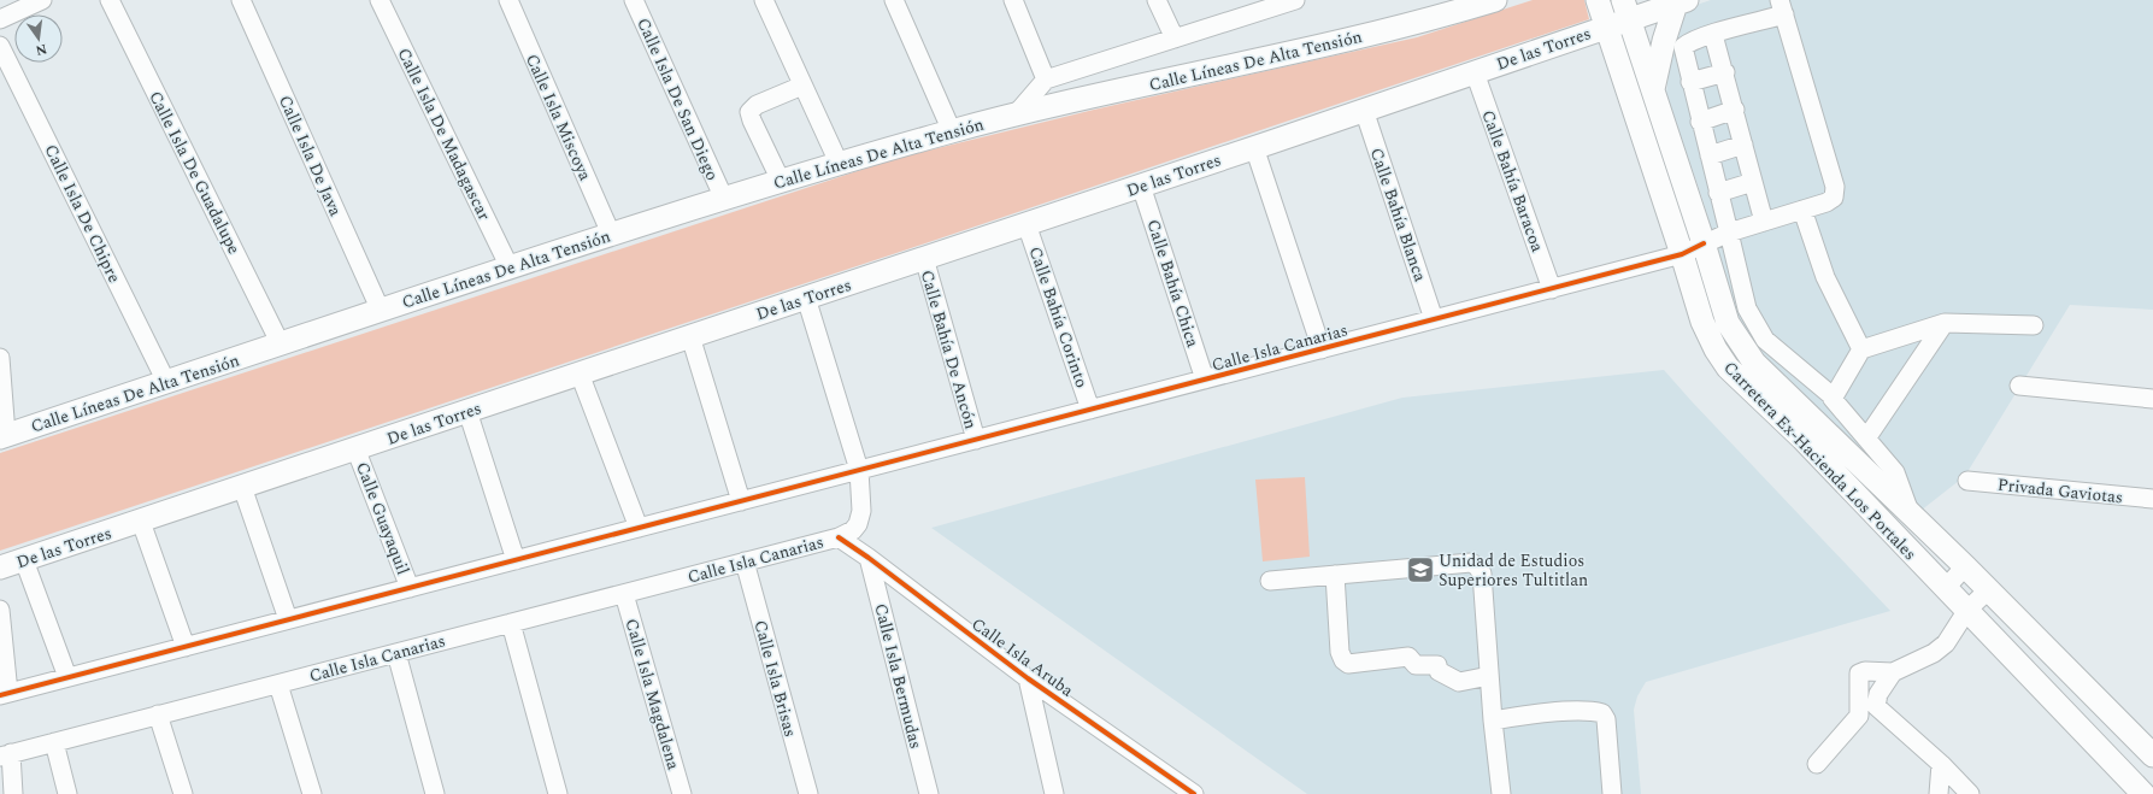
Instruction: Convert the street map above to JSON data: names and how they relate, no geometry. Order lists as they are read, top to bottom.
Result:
{
  "streets": {
    "main road": ["De las Torres", "Calle Líneas De Alta Tensión", "Carretera Ex-Hacienda Los Portales"],
    "street": [
      "Calle Isla De San Diego",
      "Calle Isla Miscoya",
      "Calle Isla De Madagascar",
      "Calle Isla De Java",
      "Calle Isla De Guadalupe",
      "Calle Bahía Baracoa",
      "Calle Isla De Chipre",
      "Calle Bahía Blanca",
      "Calle Bahía Chica",
      "Calle Bahía Corinto",
      "Calle Isla Canarias",
      "Calle Bahía De Ancón",
      "Privada Gaviotas",
      "Calle Guayaquil",
      "Calle Isla Aruba",
      "Calle Isla Bermudas",
      "Calle Isla Brisas",
      "Calle Isla Magdalena"
    ]
  },
  "crossings": [
    ["De las Torres", "Calle Bahía Baracoa"],
    ["De las Torres", "Calle Bahía Blanca"],
    ["De las Torres", "Calle Bahía Chica"],
    ["De las Torres", "Calle Bahía Corinto"],
    ["De las Torres", "Calle Bahía De Ancón"],
    ["De las Torres", "Carretera Ex-Hacienda Los Portales"],
    ["De las Torres", "Calle Guayaquil"],
    ["Calle Líneas De Alta Tensión", "Calle Isla De San Diego"],
    ["Calle Líneas De Alta Tensión", "Calle Isla Miscoya"],
    ["Calle Líneas De Alta Tensión", "Calle Isla De Madagascar"],
    ["Calle Líneas De Alta Tensión", "Calle Isla De Java"],
    ["Calle Líneas De Alta Tensión", "Calle Isla De Guadalupe"],
    ["Calle Líneas De Alta Tensión", "Calle Isla De Chipre"],
    ["Calle Bahía Baracoa", "Calle Isla Canarias"],
    ["Calle Bahía Blanca", "Calle Isla Canarias"],
    ["Calle Bahía Chica", "Calle Isla Canarias"],
    ["Calle Bahía Corinto", "Calle Isla Canarias"],
    ["Calle Isla Canarias", "Calle Bahía De Ancón"],
    ["Calle Isla Canarias", "Carretera Ex-Hacienda Los Portales"],
    ["Calle Isla Canarias", "Calle Isla Aruba"],
    ["Calle Isla Canarias", "Calle Isla Brisas"],
    ["Calle Isla Canarias", "Calle Isla Magdalena"],
    ["Calle Isla Aruba", "Calle Isla Bermudas"]
  ],
  "places": {
    "school or university": ["Unidad de Estudios Superiores Tultitlan"]
  },
  "north": "bottom"
}
